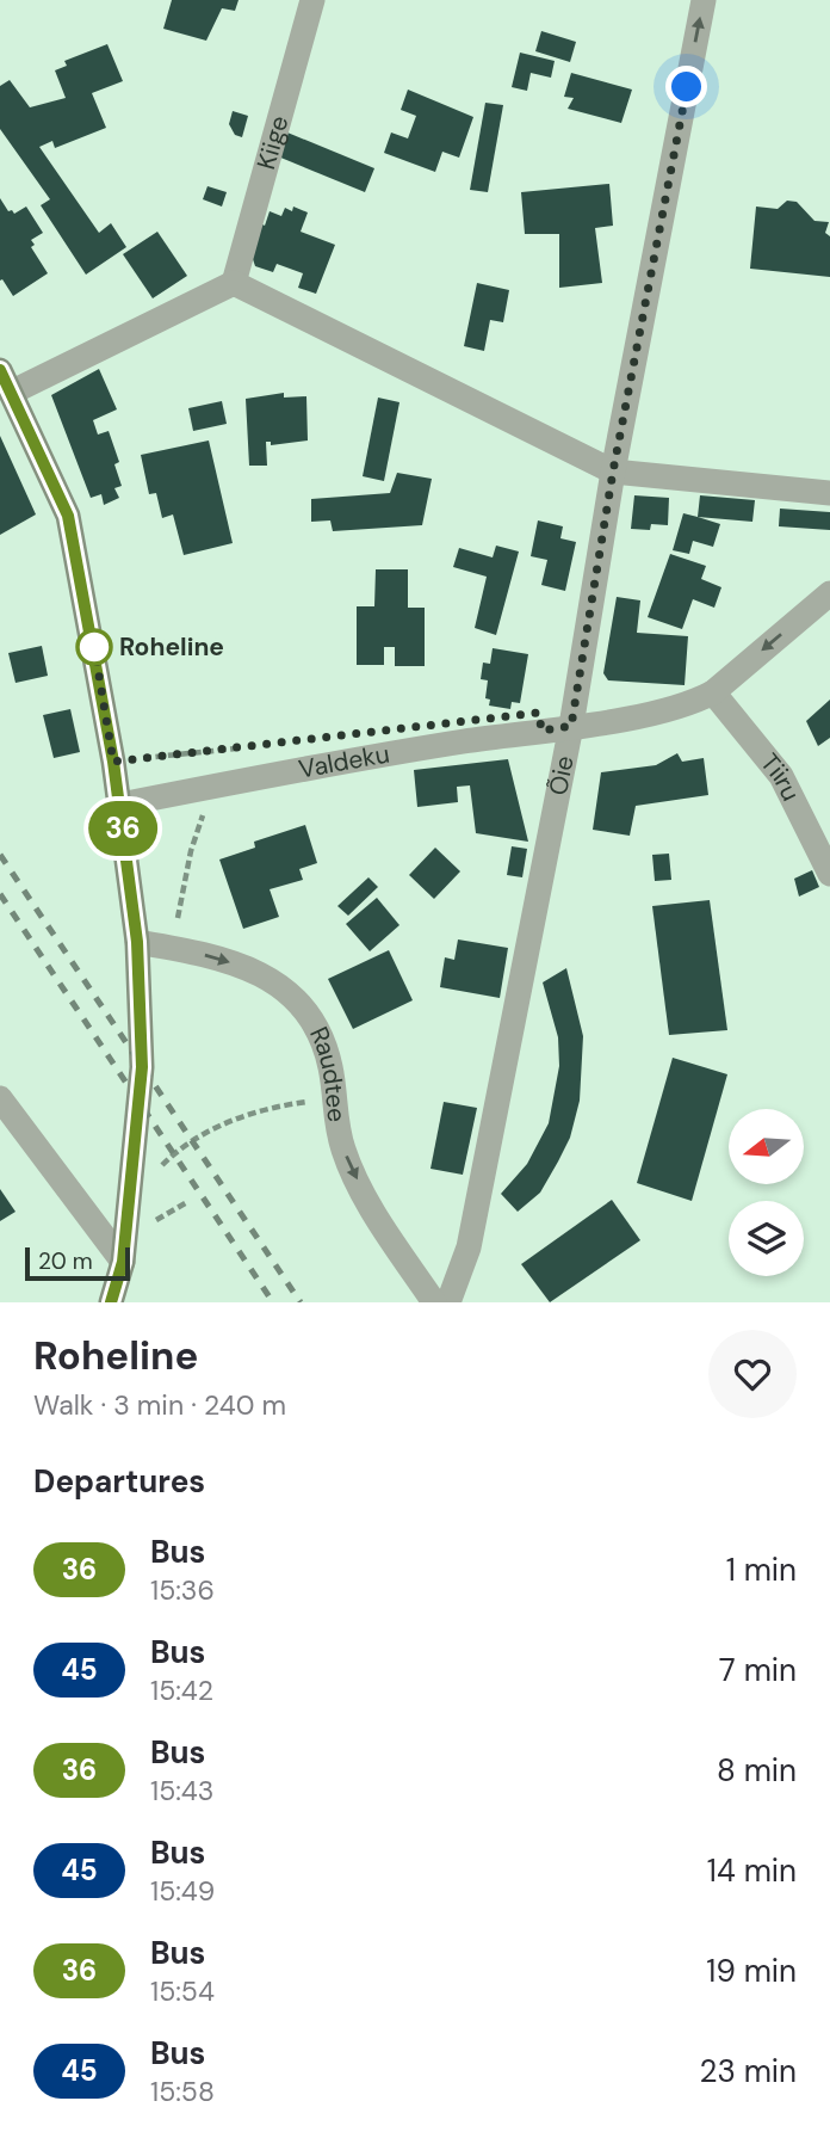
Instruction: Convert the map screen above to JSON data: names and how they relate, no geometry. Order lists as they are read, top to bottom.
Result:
{
  "streets": {
    "street": [
      "Kiige",
      "Valdeku",
      "Õie",
      "Tiiru",
      "Raudtee"
    ]
  },
  "crossings": [
    ["Valdeku", "Õie"],
    ["Valdeku", "Tiiru"]
  ],
  "one_way": ["Õie", "Raudtee"],
  "places": ["Roheline"],
  "lines": ["bus line 36"],
  "scale_bar": "20 m",
  "north": "left",
  "page": {
    "on_map": "36",
    "scale": "20 m",
    "heading": [
      ["Roheline", "Walk · 3 min · 240 m"],
      "Departures"
    ],
    "list": [
      {
        "mark": "36",
        "name": "Bus",
        "note": "15:36",
        "value": "1 min"
      },
      {
        "mark": "45",
        "name": "Bus",
        "note": "15:42",
        "value": "7 min"
      },
      {
        "mark": "36",
        "name": "Bus",
        "note": "15:43",
        "value": "8 min"
      },
      {
        "mark": "45",
        "name": "Bus",
        "note": "15:49",
        "value": "14 min"
      },
      {
        "mark": "36",
        "name": "Bus",
        "note": "15:54",
        "value": "19 min"
      },
      {
        "mark": "45",
        "name": "Bus",
        "note": "15:58",
        "value": "23 min"
      }
    ]
  }
}
